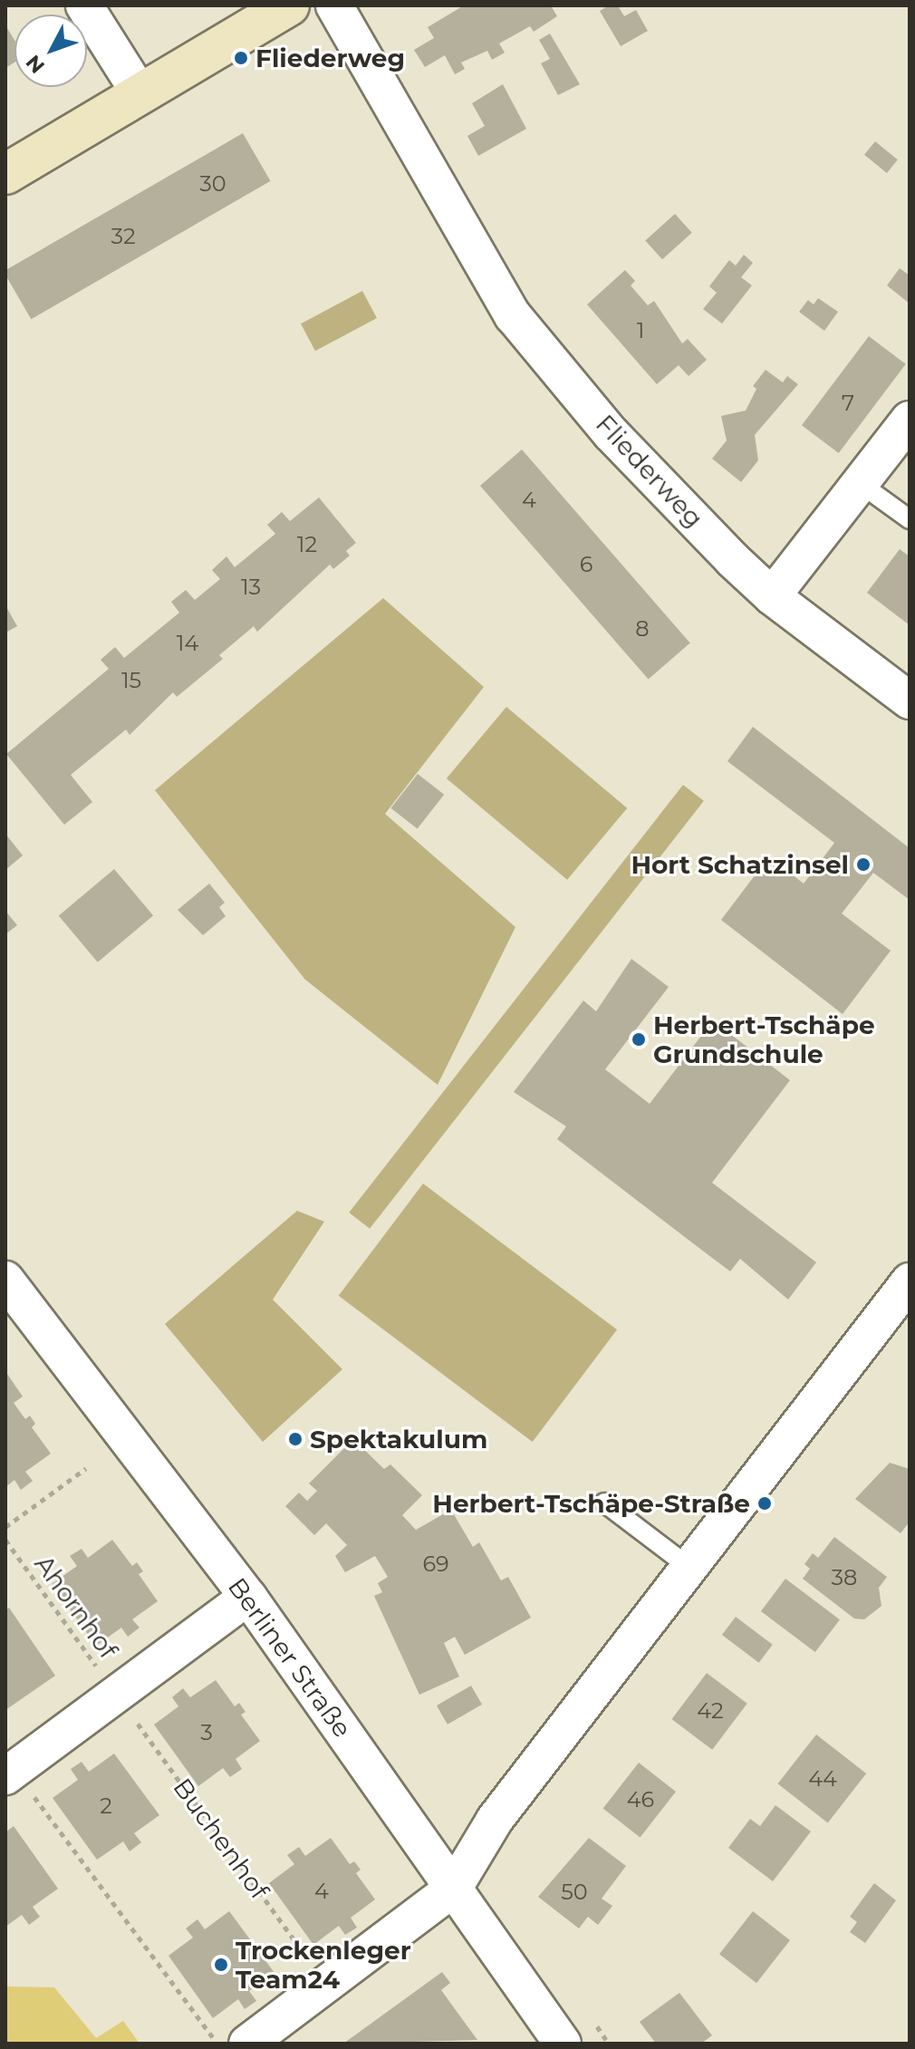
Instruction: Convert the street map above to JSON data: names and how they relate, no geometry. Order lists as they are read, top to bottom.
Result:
{
  "streets": {
    "street": ["Fliederweg", "Berliner Straße"],
    "path": ["Ahornhof", "Buchenhof"]
  },
  "crossings": [
    ["Ahornhof", "Buchenhof"]
  ],
  "places": [
    "Fliederweg",
    "Hort Schatzinsel",
    "Herbert-Tschäpe Grundschule",
    "Spektakulum",
    "Herbert-Tschäpe-Straße",
    "Trockenleger Team24"
  ],
  "house_numbers": [
    "30",
    "32",
    "1",
    "7",
    "4",
    "12",
    "6",
    "13",
    "8",
    "14",
    "15",
    "69",
    "38",
    "42",
    "3",
    "44",
    "46",
    "2",
    "4",
    "50"
  ],
  "north": "bottom left"
}
